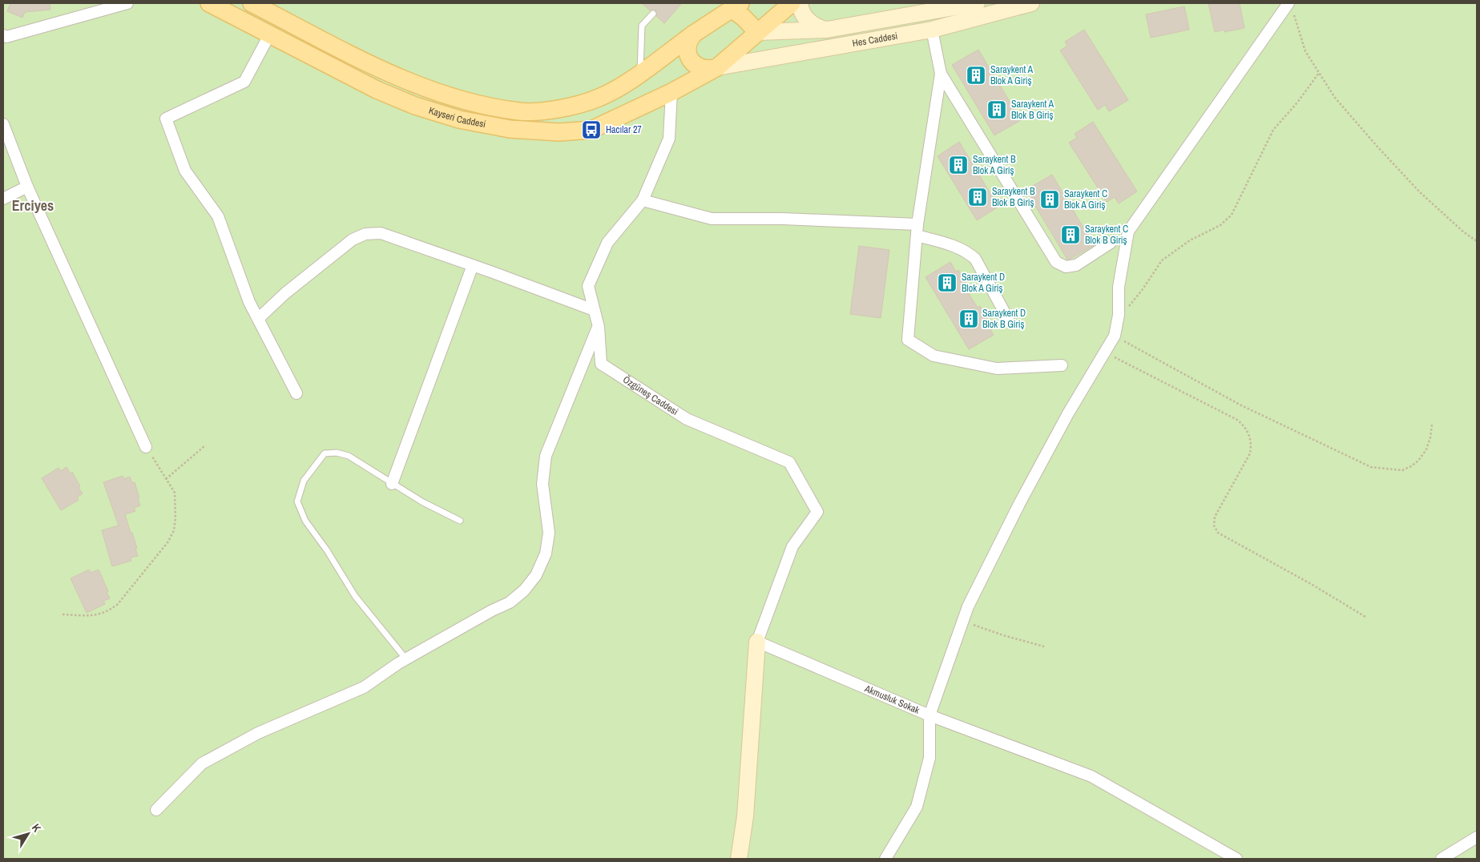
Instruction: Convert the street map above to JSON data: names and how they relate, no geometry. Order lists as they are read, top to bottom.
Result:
{
  "streets": {
    "main road": ["Kayseri Caddesi"],
    "street": ["Hes Caddesi", "Özgüneş Caddesi", "Akmusluk Sokak"]
  },
  "crossings": [
    ["Hes Caddesi", "Kayseri Caddesi"],
    ["Kayseri Caddesi", "Özgüneş Caddesi"],
    ["Özgüneş Caddesi", "Akmusluk Sokak"]
  ],
  "districts": ["Erciyes"],
  "places": {
    "building": [
      "Saraykent A Blok A Giriş",
      "Saraykent A Blok B Giriş",
      "Saraykent B Blok A Giriş",
      "Saraykent B Blok B Giriş",
      "Saraykent C Blok A Giriş",
      "Saraykent C Blok B Giriş",
      "Saraykent D Blok A Giriş",
      "Saraykent D Blok B Giriş"
    ],
    "bus stop": ["Hacılar 27"]
  },
  "north": "top right"
}
